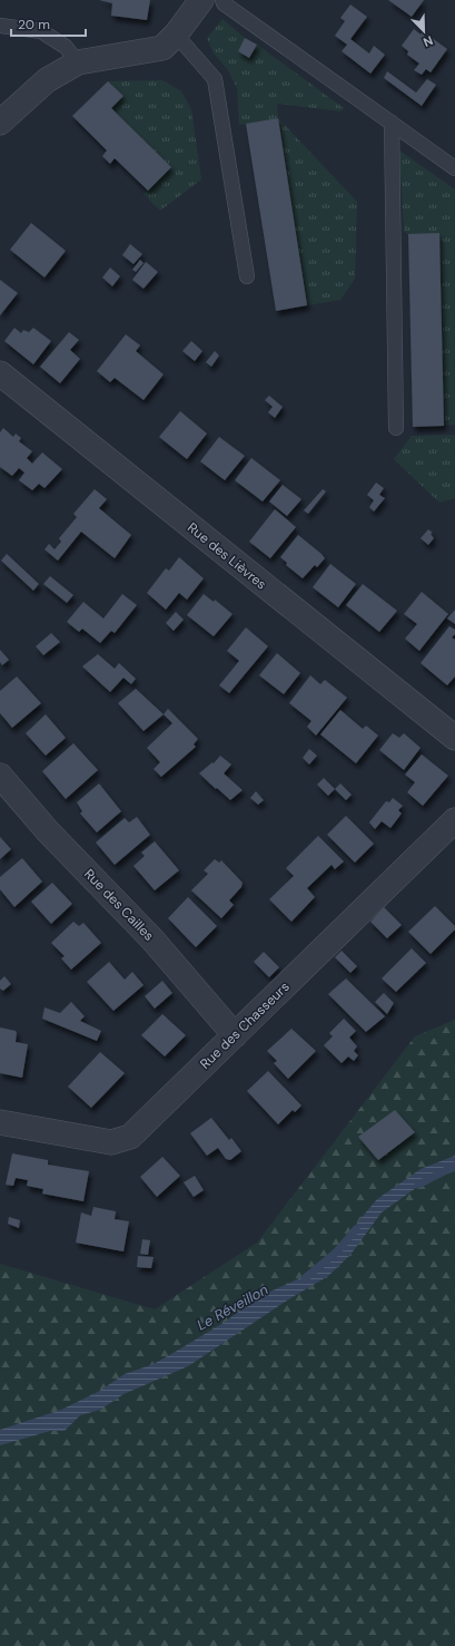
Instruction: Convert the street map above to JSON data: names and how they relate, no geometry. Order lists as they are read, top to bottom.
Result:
{
  "streets": {
    "street": ["Rue des Lièvres", "Rue des Cailles", "Rue des Chasseurs"]
  },
  "crossings": [
    ["Rue des Cailles", "Rue des Chasseurs"]
  ],
  "water": ["Le Réveillon"],
  "scale_bar": "20 m",
  "north": "bottom right"
}
